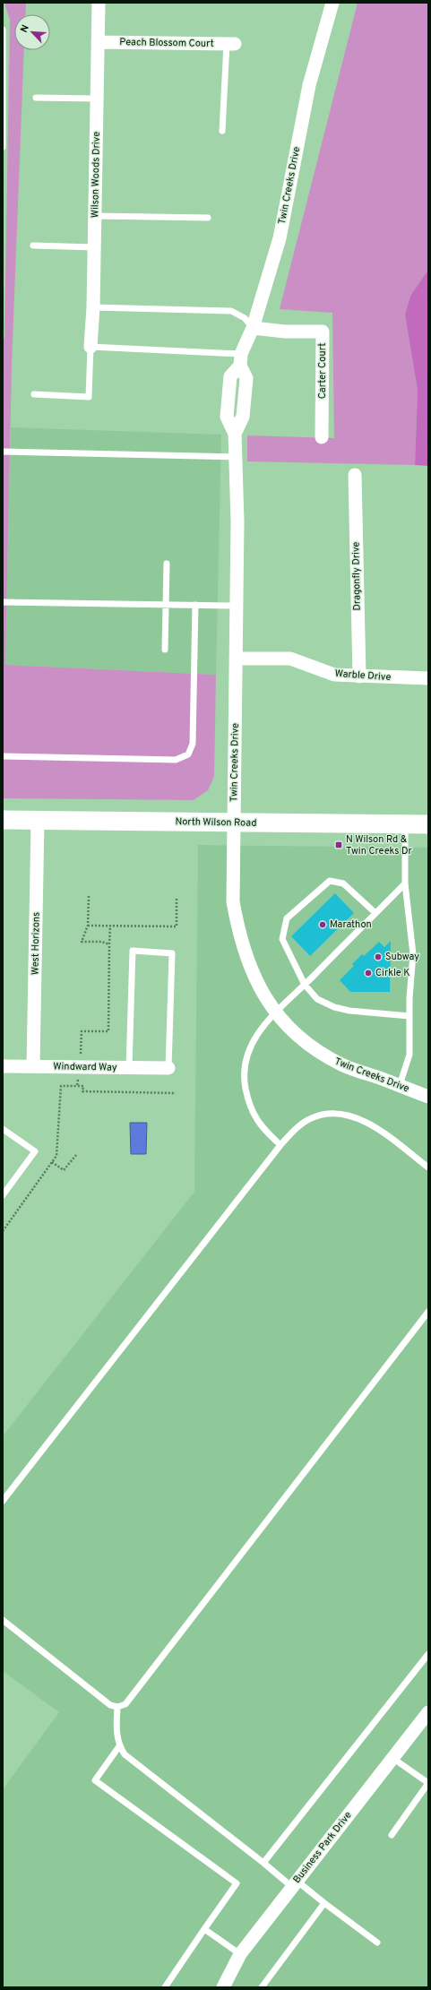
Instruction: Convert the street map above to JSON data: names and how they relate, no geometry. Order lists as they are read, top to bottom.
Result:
{
  "streets": {
    "main road": ["North Wilson Road"],
    "street": [
      "Peach Blossom Court",
      "Wilson Woods Drive",
      "Twin Creeks Drive",
      "Carter Court",
      "Dragonfly Drive",
      "Warble Drive",
      "West Horizons",
      "Windward Way",
      "Business Park Drive"
    ]
  },
  "crossings": [
    ["Peach Blossom Court", "Wilson Woods Drive"],
    ["Twin Creeks Drive", "Carter Court"],
    ["Twin Creeks Drive", "Warble Drive"],
    ["Twin Creeks Drive", "North Wilson Road"],
    ["Dragonfly Drive", "Warble Drive"],
    ["North Wilson Road", "West Horizons"],
    ["West Horizons", "Windward Way"]
  ],
  "places": {
    "transit": ["N Wilson Rd & Twin Creeks Dr"],
    "other": ["Marathon", "Subway", "Cirkle K"]
  },
  "north": "top left"
}
